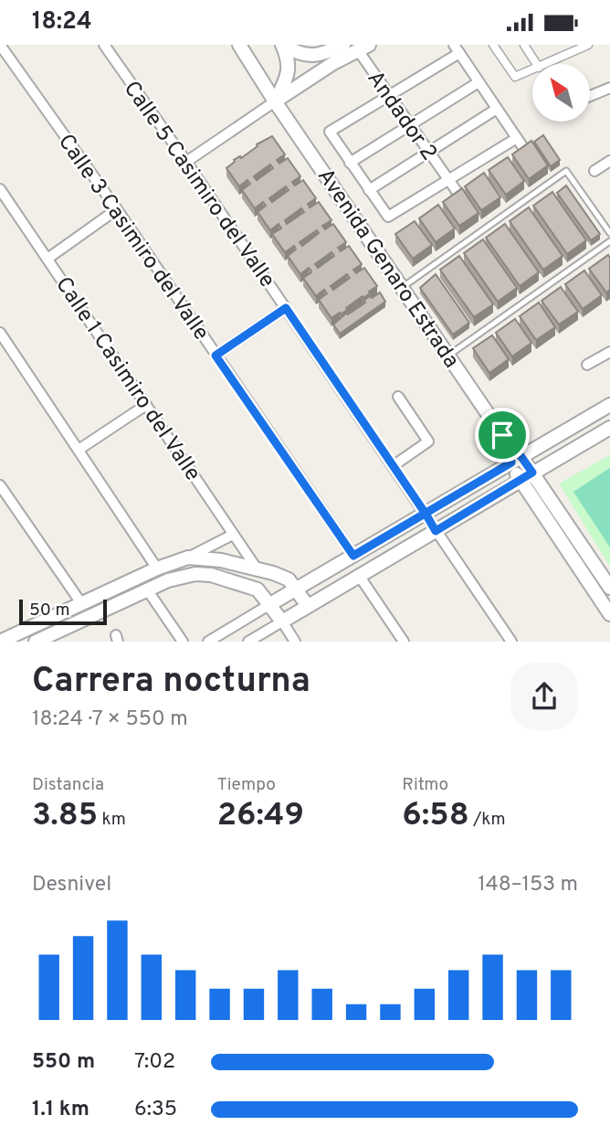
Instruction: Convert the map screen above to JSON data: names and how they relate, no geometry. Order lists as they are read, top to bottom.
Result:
{
  "streets": {
    "street": [
      "Andador 2",
      "Calle 5 Casimiro del Valle",
      "Calle 3 Casimiro del Valle",
      "Avenida Genaro Estrada",
      "Calle 1 Casimiro del Valle"
    ]
  },
  "scale_bar": "50 m",
  "north": "top left",
  "page": {
    "status": "18:24",
    "scale": "50 m",
    "heading": ["Carrera nocturna", "18:24 · 7 × 550 m"],
    "stats": [
      ["Distancia", "3.85 km"],
      ["Tiempo", "26:49"],
      ["Ritmo", "6:58 /km"]
    ],
    "chart": ["Desnivel", "148–153 m"],
    "list": [
      {
        "name": "550 m",
        "note": "7:02"
      },
      {
        "name": "1.1 km",
        "note": "6:35"
      }
    ]
  }
}
